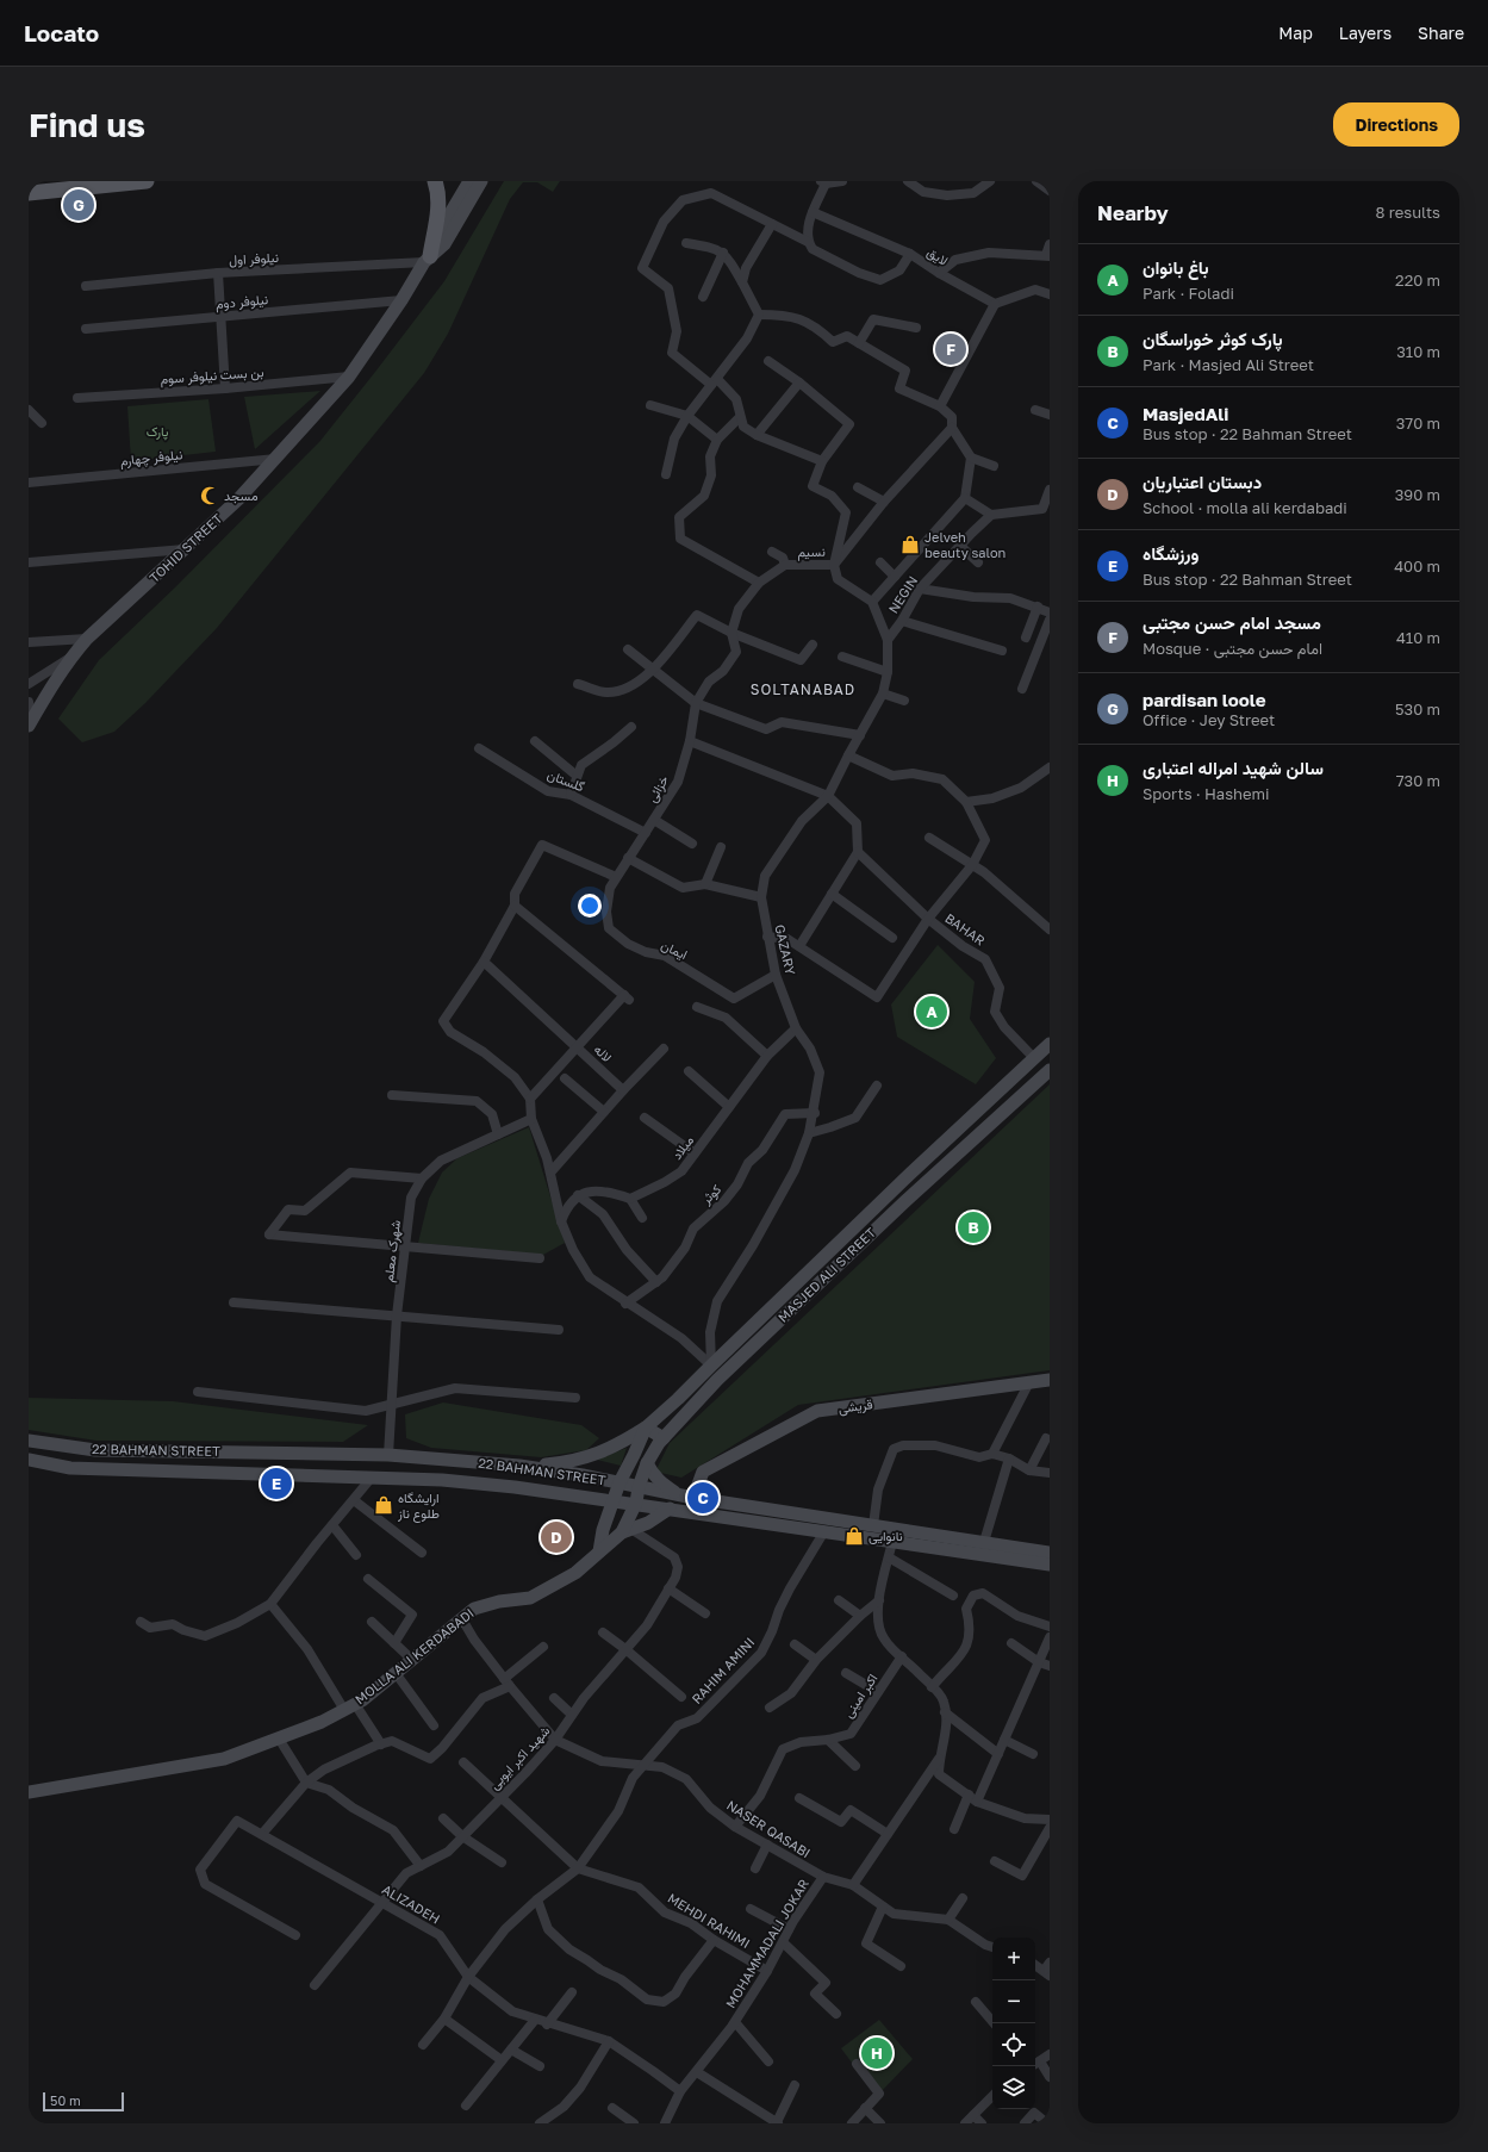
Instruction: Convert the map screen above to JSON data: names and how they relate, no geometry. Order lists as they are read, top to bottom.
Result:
{
  "streets": {
    "main road": [
      "TOHID STREET",
      "MASJED ALI STREET",
      "قریشی",
      "22 BAHMAN STREET",
      "MOLLA ALI KERDABADI"
    ],
    "street": [
      "لایق",
      "نیلوفر اول",
      "نیلوفر دوم",
      "بن بست نیلوفر سوم",
      "نیلوفر چهارم",
      "نسیم",
      "NEGIN",
      "گلستان",
      "خزائی",
      "BAHAR",
      "ایمان",
      "GAZARY",
      "لاله",
      "میلاد",
      "کوثر",
      "شهرک معلم",
      "RAHIM AMINI",
      "اکبر امینی",
      "شهید اکبر ایوبی",
      "NASER QASABI",
      "ALIZADEH",
      "MEHDI RAHIMI",
      "MOHAMMADALI JOKAR"
    ]
  },
  "crossings": [
    ["نیلوفر اول", "TOHID STREET"],
    ["نیلوفر دوم", "TOHID STREET"],
    ["بن بست نیلوفر سوم", "TOHID STREET"],
    ["نیلوفر چهارم", "TOHID STREET"],
    ["نسیم", "خزائی"],
    ["NEGIN", "GAZARY"],
    ["گلستان", "خزائی"],
    ["خزائی", "ایمان"],
    ["BAHAR", "MASJED ALI STREET"],
    ["ایمان", "GAZARY"],
    ["GAZARY", "میلاد"],
    ["GAZARY", "کوثر"],
    ["GAZARY", "MASJED ALI STREET"],
    ["شهرک معلم", "22 BAHMAN STREET"],
    ["MASJED ALI STREET", "22 BAHMAN STREET"],
    ["MASJED ALI STREET", "MOLLA ALI KERDABADI"],
    ["MASJED ALI STREET", "شهید اکبر ایوبی"],
    ["قریشی", "22 BAHMAN STREET"],
    ["22 BAHMAN STREET", "RAHIM AMINI"],
    ["MOLLA ALI KERDABADI", "شهید اکبر ایوبی"],
    ["RAHIM AMINI", "NASER QASABI"],
    ["RAHIM AMINI", "ALIZADEH"],
    ["RAHIM AMINI", "MEHDI RAHIMI"],
    ["اکبر امینی", "NASER QASABI"],
    ["شهید اکبر ایوبی", "NASER QASABI"],
    ["شهید اکبر ایوبی", "ALIZADEH"],
    ["شهید اکبر ایوبی", "MEHDI RAHIMI"],
    ["NASER QASABI", "MOHAMMADALI JOKAR"],
    ["ALIZADEH", "MOHAMMADALI JOKAR"],
    ["MEHDI RAHIMI", "MOHAMMADALI JOKAR"]
  ],
  "districts": ["SOLTANABAD"],
  "parks": ["پارک"],
  "places": {
    "mosque": ["مسجد"],
    "shop": ["Jelveh beauty salon", "ارایشگاه طلوع ناز", "نانوایی"]
  },
  "scale_bar": "50 m",
  "page": {
    "header": "Locato",
    "nav": ["Map", "Layers", "Share"],
    "buttons": "Directions",
    "title": "Find us",
    "heading": ["Nearby", "8 results"],
    "pins": [
      "G",
      "F",
      "A",
      "B",
      "E",
      "C",
      "D",
      "H"
    ],
    "list": [
      {
        "mark": "A",
        "name": "باغ بانوان",
        "note": "Park · Foladi",
        "value": "220 m"
      },
      {
        "mark": "B",
        "name": "پارک کوثر خوراسگان",
        "note": "Park · Masjed Ali Street",
        "value": "310 m"
      },
      {
        "mark": "C",
        "name": "MasjedAli",
        "note": "Bus stop · 22 Bahman Street",
        "value": "370 m"
      },
      {
        "mark": "D",
        "name": "دبستان اعتباریان",
        "note": "School · molla ali kerdabadi",
        "value": "390 m"
      },
      {
        "mark": "E",
        "name": "ورزشگاه",
        "note": "Bus stop · 22 Bahman Street",
        "value": "400 m"
      },
      {
        "mark": "F",
        "name": "مسجد امام حسن مجتبی",
        "note": "Mosque · امام حسن مجتبی",
        "value": "410 m"
      },
      {
        "mark": "G",
        "name": "pardisan loole",
        "note": "Office · Jey Street",
        "value": "530 m"
      },
      {
        "mark": "H",
        "name": "سالن شهید امراله اعتباری",
        "note": "Sports · Hashemi",
        "value": "730 m"
      }
    ],
    "map_buttons": ["+", "−"],
    "scale": "50 m"
  }
}
